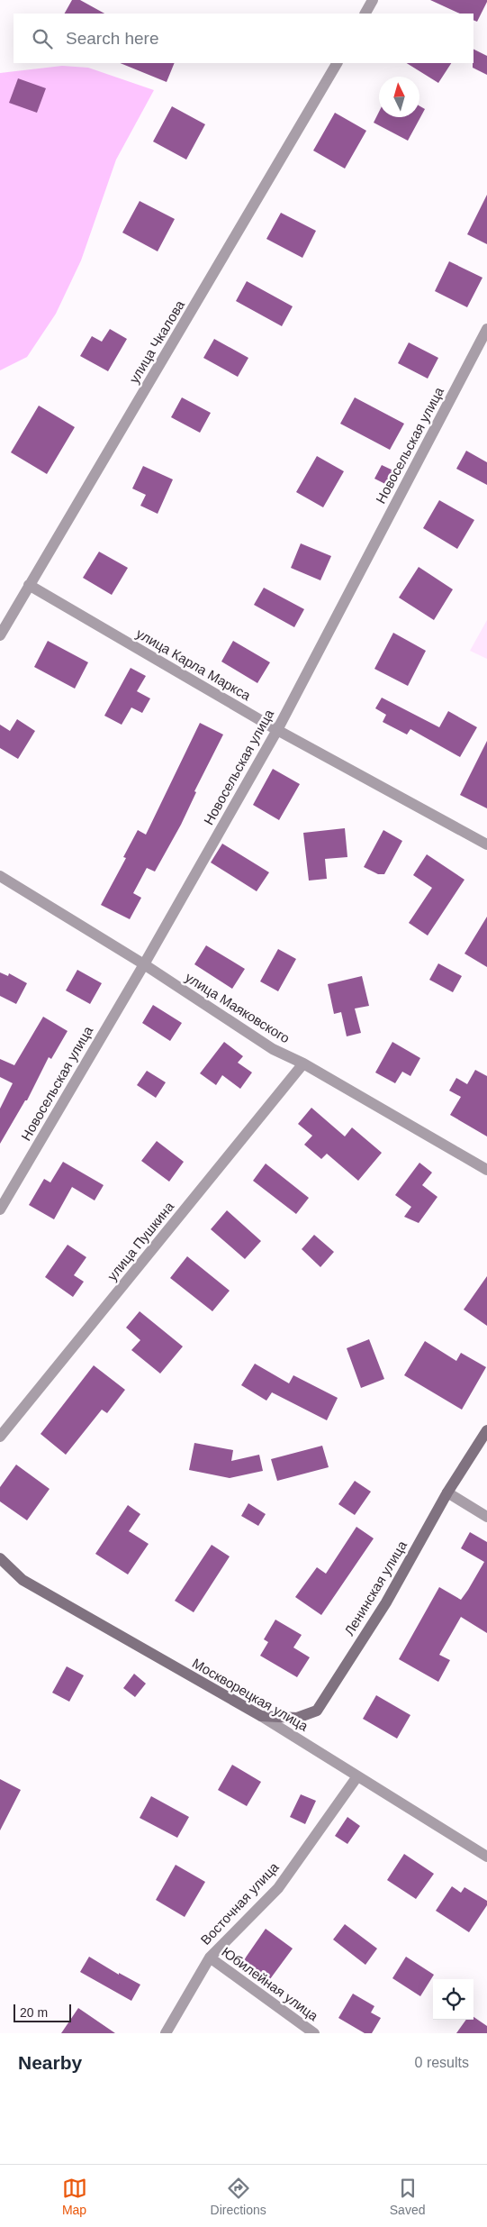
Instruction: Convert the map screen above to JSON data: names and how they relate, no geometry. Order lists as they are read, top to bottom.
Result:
{
  "streets": {
    "street": [
      "улица Чкалова",
      "Новосельская улица",
      "улица Карла Маркса",
      "улица Маяковского",
      "улица Пушкина",
      "Ленинская улица",
      "Москворецкая улица",
      "Восточная улица",
      "Юбилейная улица"
    ]
  },
  "crossings": [
    ["улица Чкалова", "улица Карла Маркса"],
    ["Новосельская улица", "улица Карла Маркса"],
    ["Новосельская улица", "улица Маяковского"],
    ["улица Маяковского", "улица Пушкина"],
    ["Ленинская улица", "Москворецкая улица"],
    ["Москворецкая улица", "Восточная улица"],
    ["Восточная улица", "Юбилейная улица"]
  ],
  "scale_bar": "20 m",
  "north": "top",
  "page": {
    "search": "Search here",
    "scale": "20 m",
    "heading": ["Nearby", "0 results"],
    "nav": ["Map", "Directions", "Saved"]
  }
}
